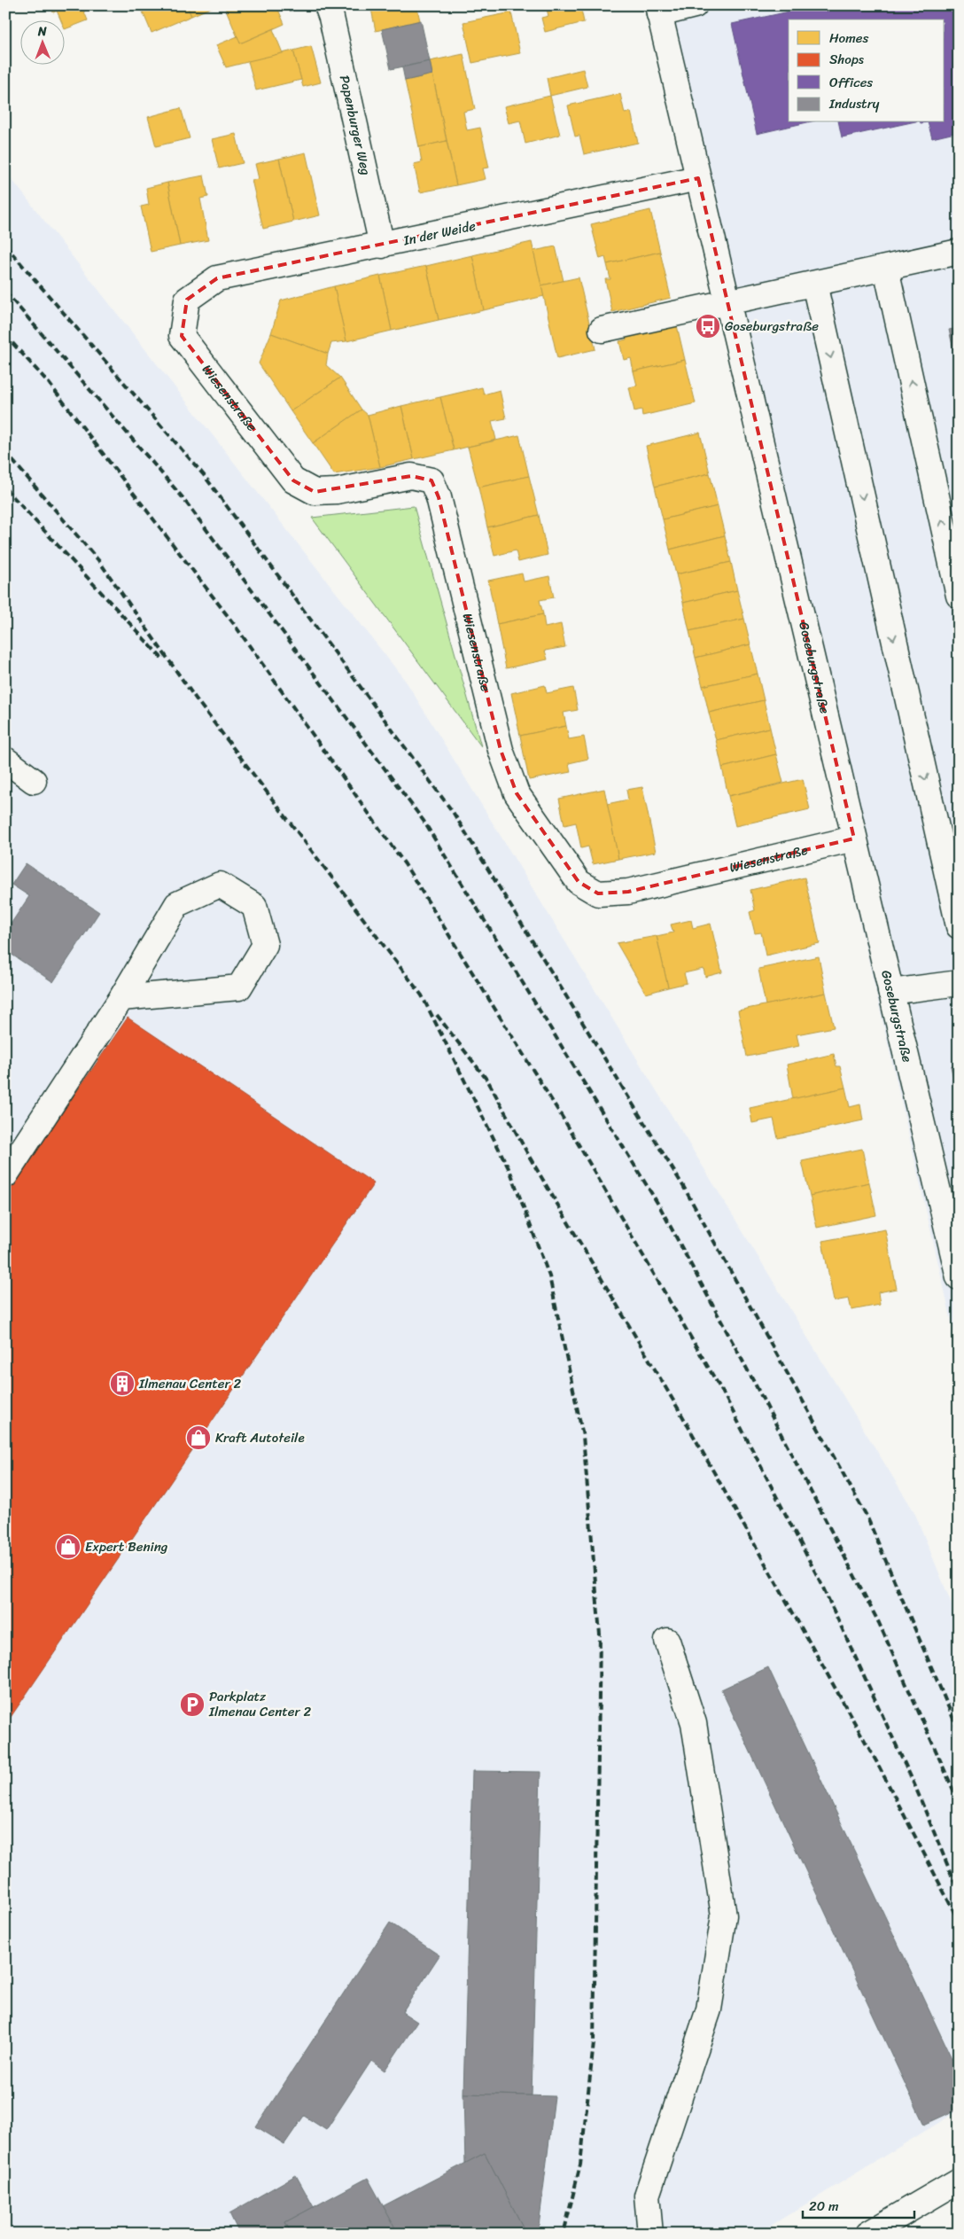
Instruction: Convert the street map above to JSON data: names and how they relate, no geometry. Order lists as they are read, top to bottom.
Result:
{
  "streets": {
    "street": [
      "Papenburger Weg",
      "In der Weide",
      "Wiesenstraße",
      "Goseburgstraße"
    ]
  },
  "crossings": [
    ["Papenburger Weg", "In der Weide"],
    ["In der Weide", "Wiesenstraße"],
    ["In der Weide", "Goseburgstraße"],
    ["Wiesenstraße", "Goseburgstraße"]
  ],
  "places": {
    "bus stop": ["Goseburgstraße"],
    "building": ["Ilmenau Center 2"],
    "shop": ["Kraft Autoteile", "Expert Bening"],
    "parking": ["Parkplatz Ilmenau Center 2"]
  },
  "legend": [
    "Homes",
    "Shops",
    "Offices",
    "Industry"
  ],
  "scale_bar": "20 m",
  "north": "top"
}
